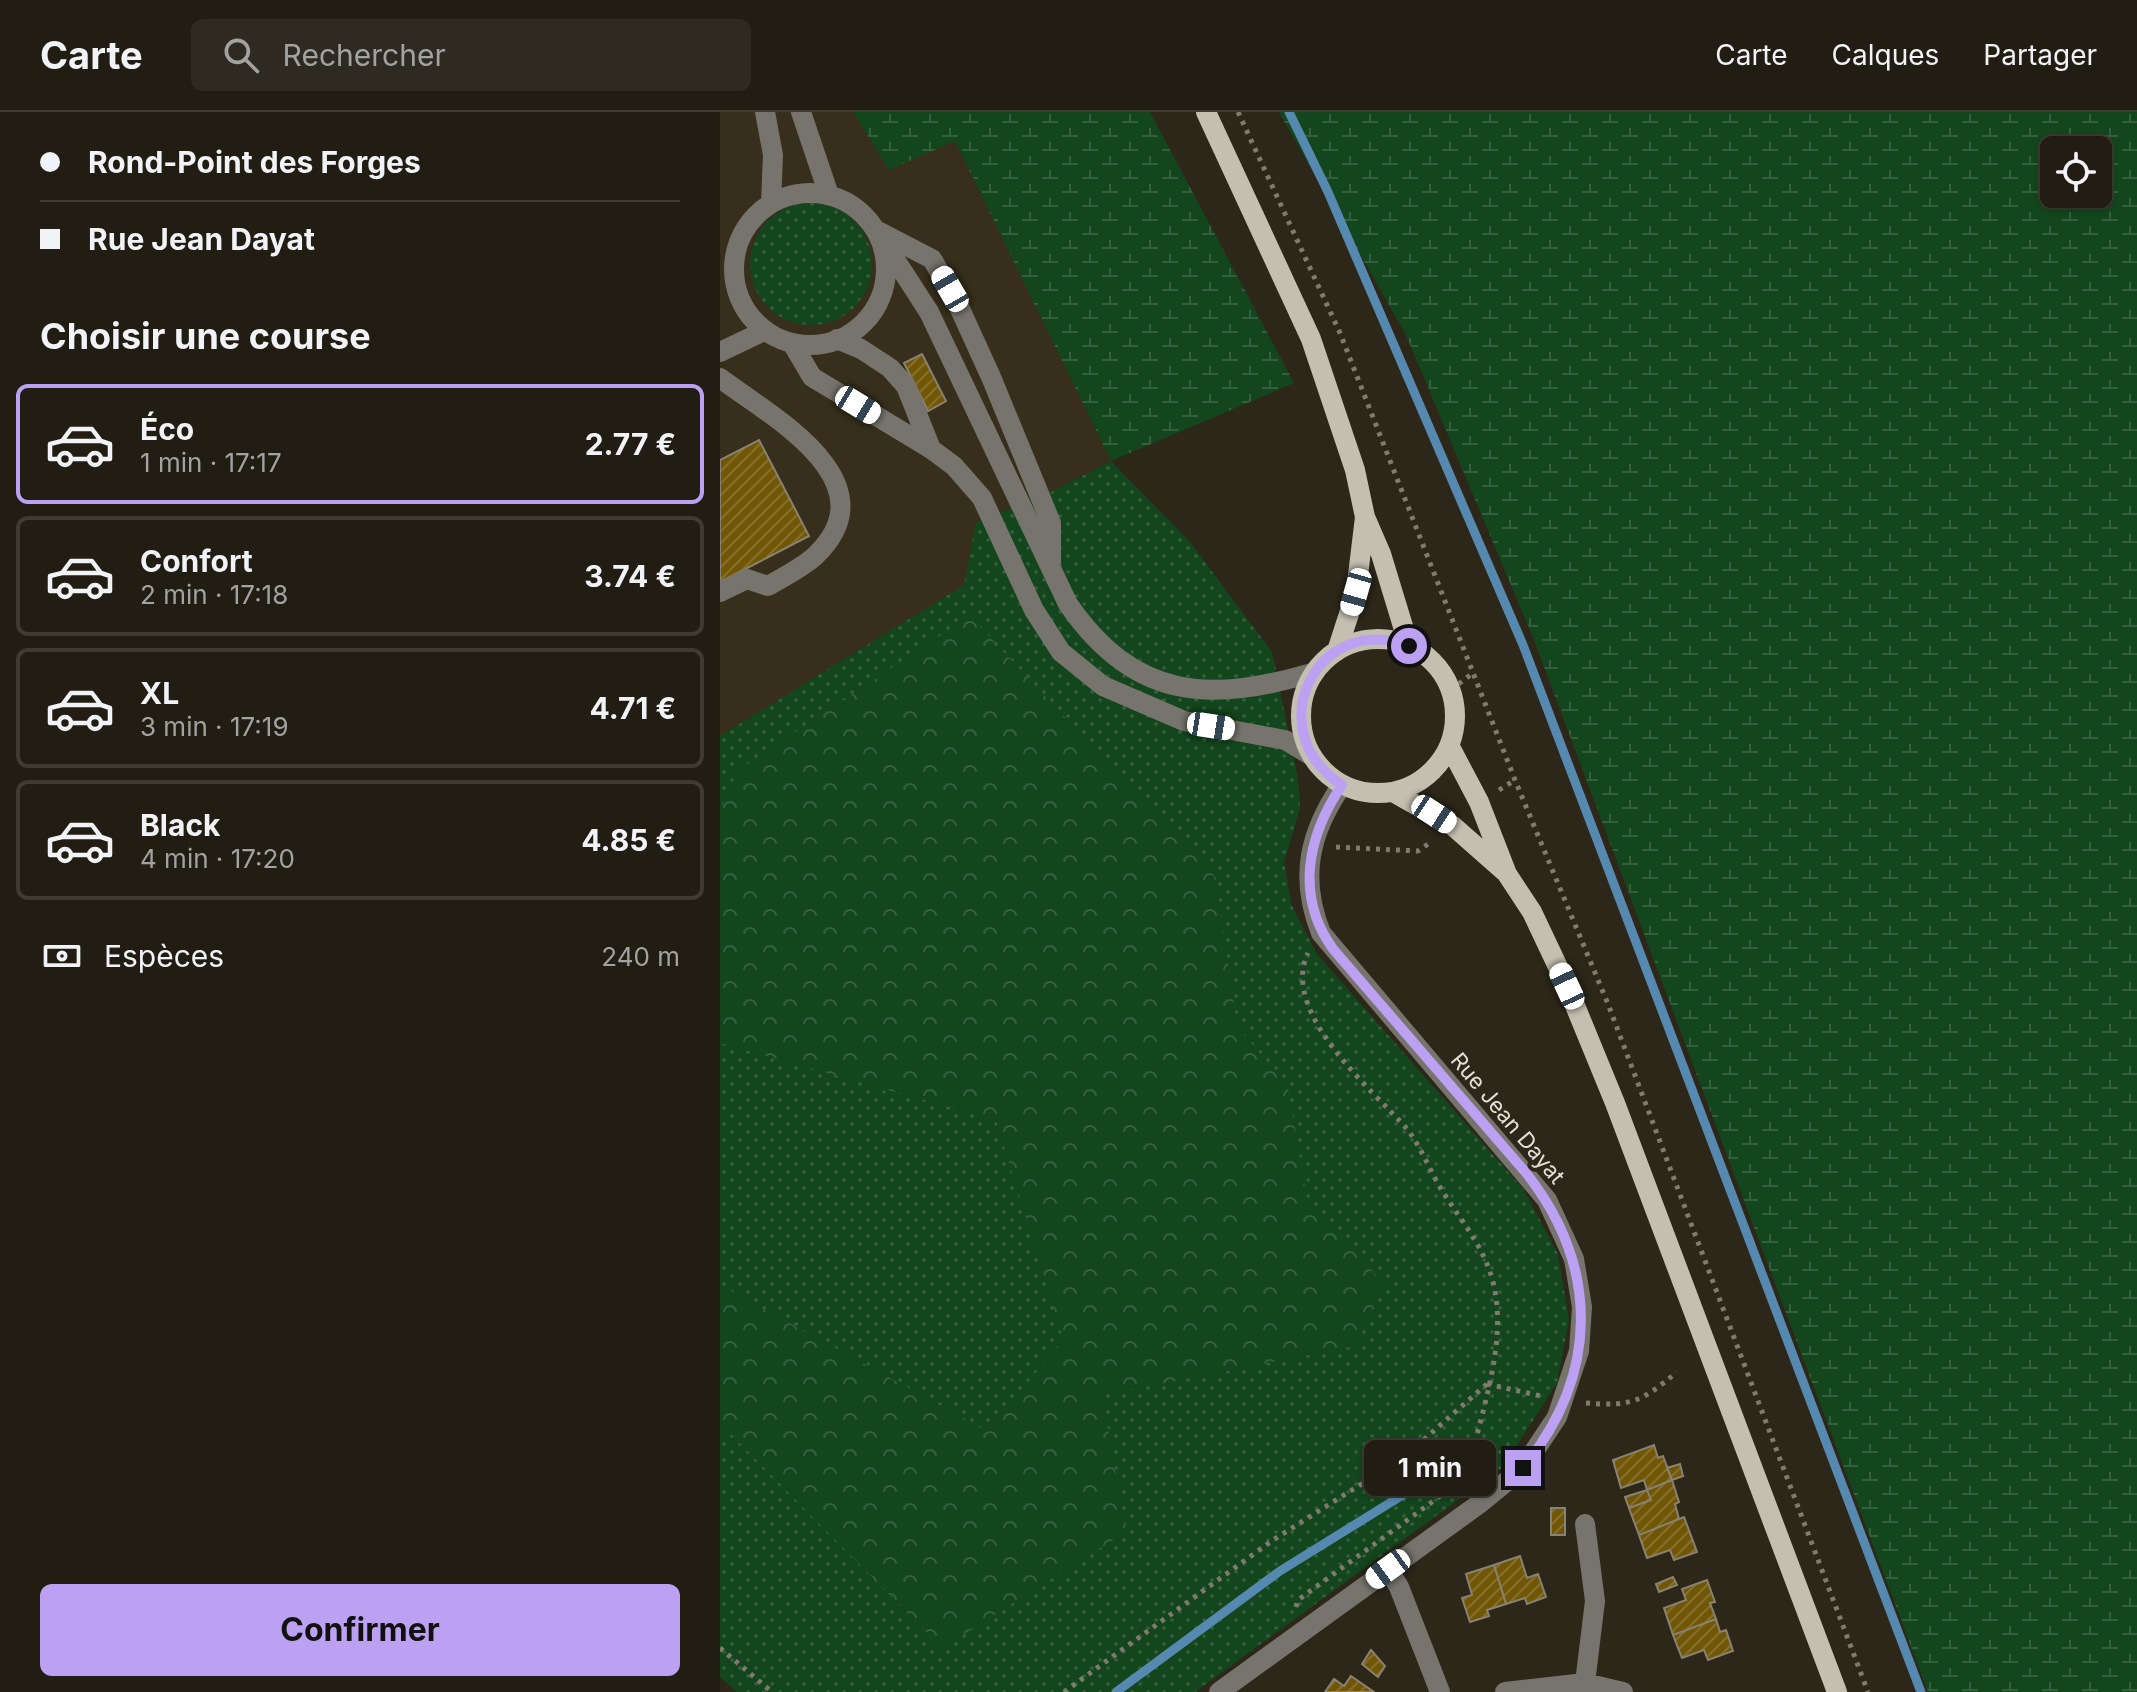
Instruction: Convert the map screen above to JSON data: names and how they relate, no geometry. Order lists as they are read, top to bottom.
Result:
{
  "streets": {
    "street": ["Rue Jean Dayat"]
  },
  "page": {
    "header": "Carte",
    "search": "Rechercher",
    "nav": ["Carte", "Calques", "Partager"],
    "banner": ["Rond-Point des Forges", "Rue Jean Dayat"],
    "heading": "Choisir une course",
    "list": [
      {
        "name": "Éco",
        "note": "1 min · 17:17",
        "value": "2.77 €"
      },
      {
        "name": "Confort",
        "note": "2 min · 17:18",
        "value": "3.74 €"
      },
      {
        "name": "XL",
        "note": "3 min · 17:19",
        "value": "4.71 €"
      },
      {
        "name": "Black",
        "note": "4 min · 17:20",
        "value": "4.85 €"
      }
    ],
    "pay": ["Espèces", "240 m"],
    "bubble": "1 min",
    "buttons": "Confirmer"
  }
}
